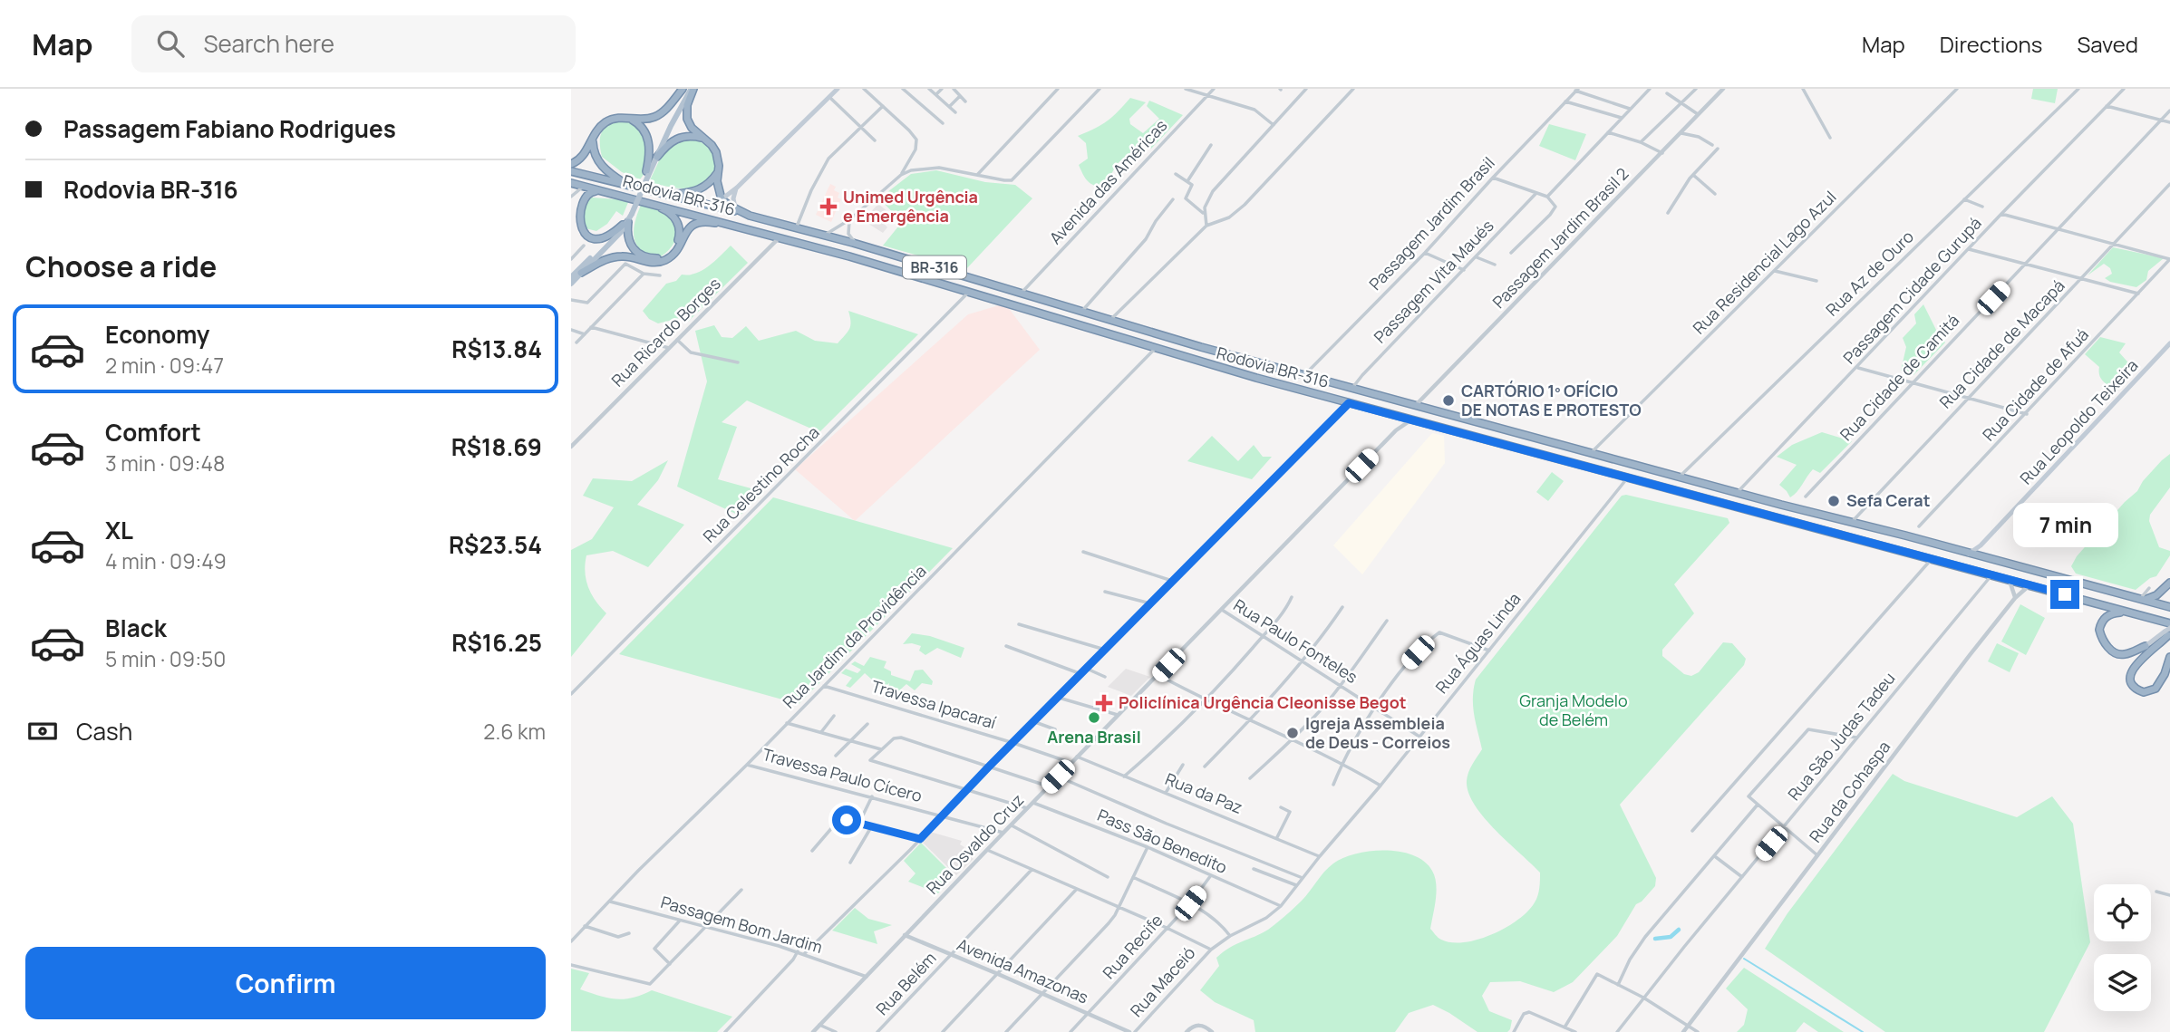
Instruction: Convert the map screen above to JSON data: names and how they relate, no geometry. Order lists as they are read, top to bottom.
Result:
{
  "streets": {
    "highway": ["Rodovia BR-316", "BR-316"],
    "main road": ["Rua Leopoldo Teixeira"],
    "street": [
      "Avenida das Américas",
      "Passagem Jardim Brasil",
      "Passagem Jardim Brasil 2",
      "Rua Residencial Lago Azul",
      "Rua Az de Ouro",
      "Passagem Vita Maués",
      "Passagem Cidade Gurupá",
      "Rua Ricardo Borges",
      "Rua Cidade de Macapá",
      "Rua Cidade de Camitá",
      "Rua Cidade de Afuá",
      "Rua Celestino Rocha",
      "Rua Jardim da Providência",
      "Rua Paulo Fonteles",
      "Rua Águas Linda",
      "Travessa Ipacaraí",
      "Rua São Judas Tadeu",
      "Travessa Paulo Cícero",
      "Rua da Cohaspa",
      "Rua da Paz",
      "Pass São Benedito",
      "Rua Osvaldo Cruz",
      "Passagem Bom Jardim",
      "Rua Recife",
      "Avenida Amazonas",
      "Rua Maceió",
      "Rua Belém"
    ]
  },
  "crossings": [
    ["Avenida das Américas", "Rodovia BR-316"],
    ["Rodovia BR-316", "Passagem Jardim Brasil"],
    ["Rodovia BR-316", "Passagem Jardim Brasil 2"],
    ["Rodovia BR-316", "Rua Residencial Lago Azul"],
    ["Rodovia BR-316", "BR-316"],
    ["Rodovia BR-316", "Rua Az de Ouro"],
    ["Rodovia BR-316", "Passagem Vita Maués"],
    ["Rodovia BR-316", "Passagem Cidade Gurupá"],
    ["Rodovia BR-316", "Rua Ricardo Borges"],
    ["Rodovia BR-316", "Rua Cidade de Macapá"],
    ["Rodovia BR-316", "Rua Celestino Rocha"],
    ["Rodovia BR-316", "Rua Jardim da Providência"],
    ["Rodovia BR-316", "Rua Águas Linda"],
    ["Rodovia BR-316", "Rua São Judas Tadeu"],
    ["Rodovia BR-316", "Rua da Cohaspa"],
    ["Rodovia BR-316", "Rua Osvaldo Cruz"],
    ["BR-316", "Rua Cidade de Macapá"],
    ["BR-316", "Rua Leopoldo Teixeira"],
    ["Rua Jardim da Providência", "Travessa Ipacaraí"],
    ["Rua Jardim da Providência", "Travessa Paulo Cícero"],
    ["Rua Jardim da Providência", "Passagem Bom Jardim"],
    ["Rua Paulo Fonteles", "Rua Águas Linda"],
    ["Rua Paulo Fonteles", "Rua Osvaldo Cruz"],
    ["Rua Águas Linda", "Rua da Paz"],
    ["Rua Águas Linda", "Pass São Benedito"],
    ["Rua Águas Linda", "Rua Maceió"],
    ["Travessa Ipacaraí", "Rua Osvaldo Cruz"],
    ["Travessa Paulo Cícero", "Rua Osvaldo Cruz"],
    ["Rua da Paz", "Rua Osvaldo Cruz"],
    ["Pass São Benedito", "Rua Osvaldo Cruz"],
    ["Pass São Benedito", "Rua Recife"],
    ["Rua Osvaldo Cruz", "Passagem Bom Jardim"],
    ["Rua Osvaldo Cruz", "Avenida Amazonas"],
    ["Rua Recife", "Avenida Amazonas"],
    ["Avenida Amazonas", "Rua Belém"]
  ],
  "parks": ["Granja Modelo de Belém"],
  "places": {
    "health": ["Unimed Urgência e Emergência", "Policlínica Urgência Cleonisse Begot"],
    "other": [
      "CARTÓRIO 1º OFÍCIO DE NOTAS E PROTESTO",
      "Sefa Cerat",
      "Arena Brasil",
      "Igreja Assembleia de Deus - Correios"
    ]
  },
  "page": {
    "header": "Map",
    "search": "Search here",
    "nav": ["Map", "Directions", "Saved"],
    "banner": ["Passagem Fabiano Rodrigues", "Rodovia BR-316"],
    "heading": "Choose a ride",
    "list": [
      {
        "name": "Economy",
        "note": "2 min · 09:47",
        "value": "R$13.84"
      },
      {
        "name": "Comfort",
        "note": "3 min · 09:48",
        "value": "R$18.69"
      },
      {
        "name": "XL",
        "note": "4 min · 09:49",
        "value": "R$23.54"
      },
      {
        "name": "Black",
        "note": "5 min · 09:50",
        "value": "R$16.25"
      }
    ],
    "bubble": "7 min",
    "pay": ["Cash", "2.6 km"],
    "buttons": "Confirm"
  }
}
